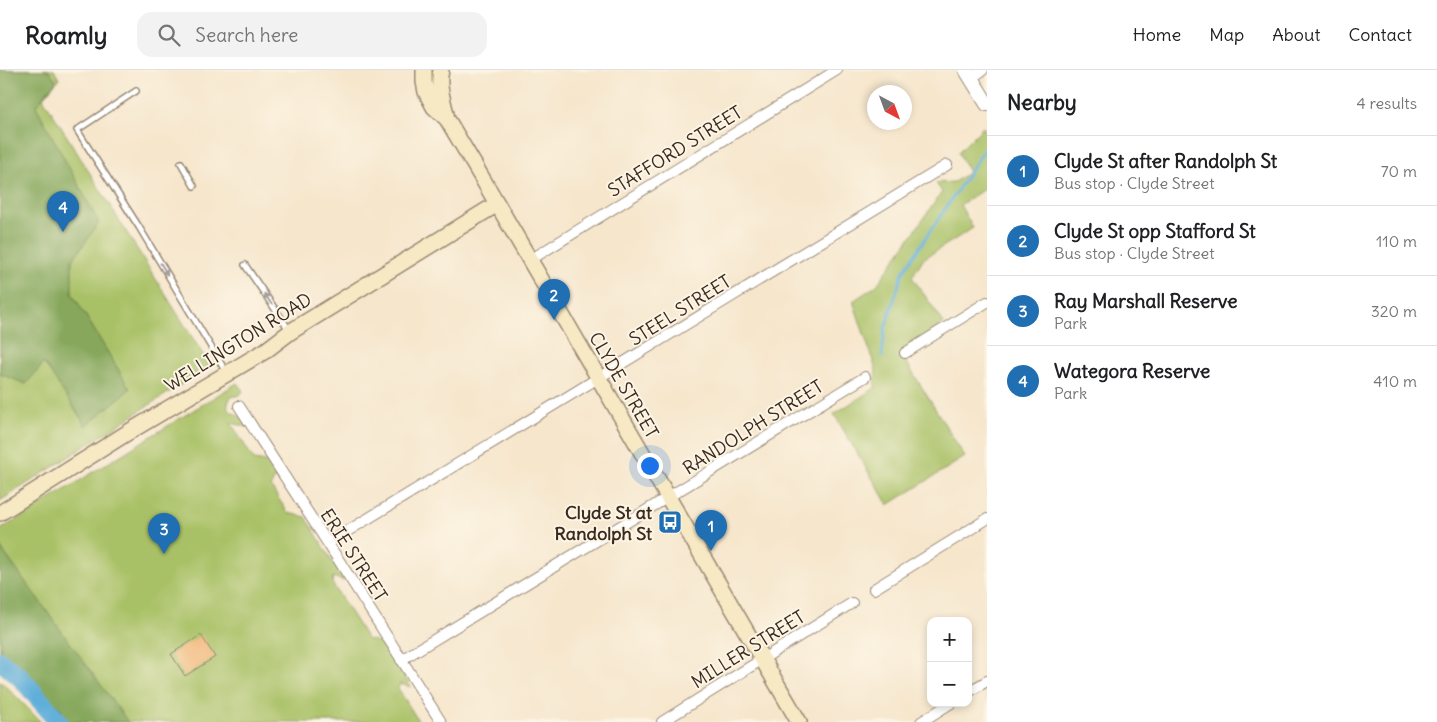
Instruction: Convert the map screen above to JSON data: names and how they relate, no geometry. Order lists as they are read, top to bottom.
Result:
{
  "streets": {
    "main road": ["WELLINGTON ROAD", "CLYDE STREET"],
    "street": [
      "STAFFORD STREET",
      "STEEL STREET",
      "RANDOLPH STREET",
      "ERIE STREET",
      "MILLER STREET"
    ]
  },
  "crossings": [
    ["STAFFORD STREET", "CLYDE STREET"],
    ["STEEL STREET", "CLYDE STREET"],
    ["STEEL STREET", "ERIE STREET"],
    ["WELLINGTON ROAD", "CLYDE STREET"],
    ["CLYDE STREET", "RANDOLPH STREET"],
    ["CLYDE STREET", "MILLER STREET"],
    ["RANDOLPH STREET", "ERIE STREET"]
  ],
  "places": {
    "bus stop": ["Clyde St at Randolph St"]
  },
  "north": "bottom right",
  "page": {
    "header": "Roamly",
    "search": "Search here",
    "nav": [
      "Home",
      "Map",
      "About",
      "Contact"
    ],
    "heading": ["Nearby", "4 results"],
    "list": [
      {
        "mark": "1",
        "name": "Clyde St after Randolph St",
        "note": "Bus stop · Clyde Street",
        "value": "70 m"
      },
      {
        "mark": "2",
        "name": "Clyde St opp Stafford St",
        "note": "Bus stop · Clyde Street",
        "value": "110 m"
      },
      {
        "mark": "3",
        "name": "Ray Marshall Reserve",
        "note": "Park",
        "value": "320 m"
      },
      {
        "mark": "4",
        "name": "Wategora Reserve",
        "note": "Park",
        "value": "410 m"
      }
    ],
    "pins": [
      "4",
      "2",
      "1",
      "3"
    ],
    "map_buttons": ["+", "−"]
  }
}
